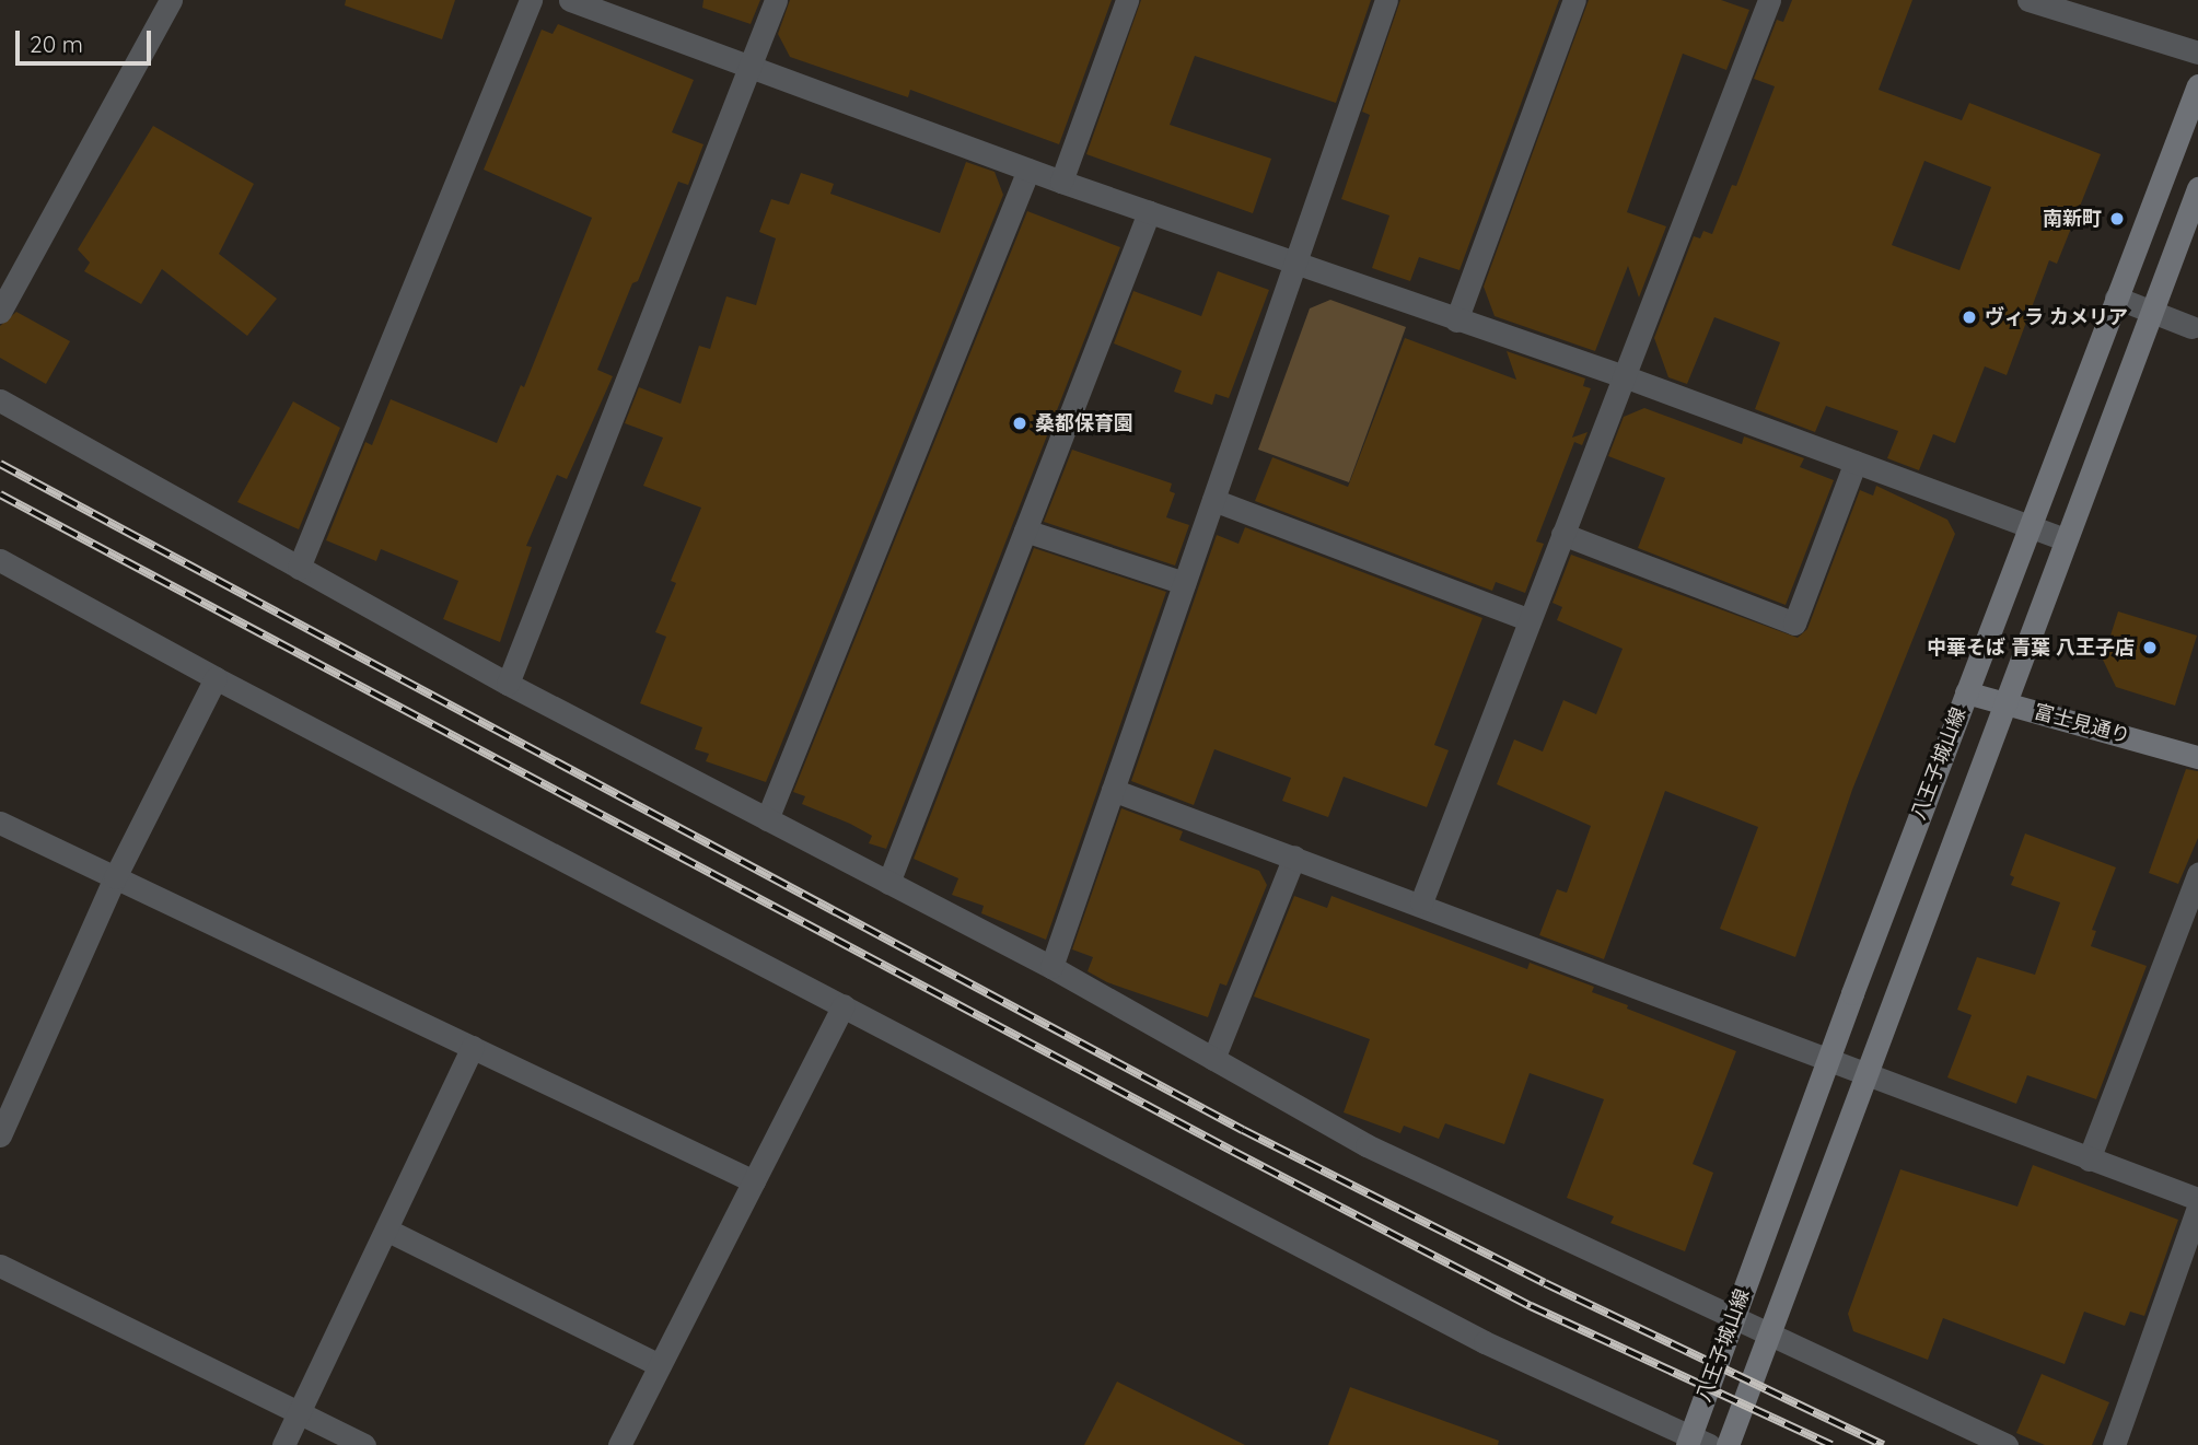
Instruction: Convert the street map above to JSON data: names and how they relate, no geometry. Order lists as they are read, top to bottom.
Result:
{
  "streets": {
    "main road": ["富士見通り", "八王子城山線"]
  },
  "crossings": [
    ["富士見通り", "八王子城山線"]
  ],
  "places": [
    "南新町",
    "ヴィラ カメリア",
    "桑都保育園",
    "中華そば 青葉 八王子店"
  ],
  "scale_bar": "20 m"
}
